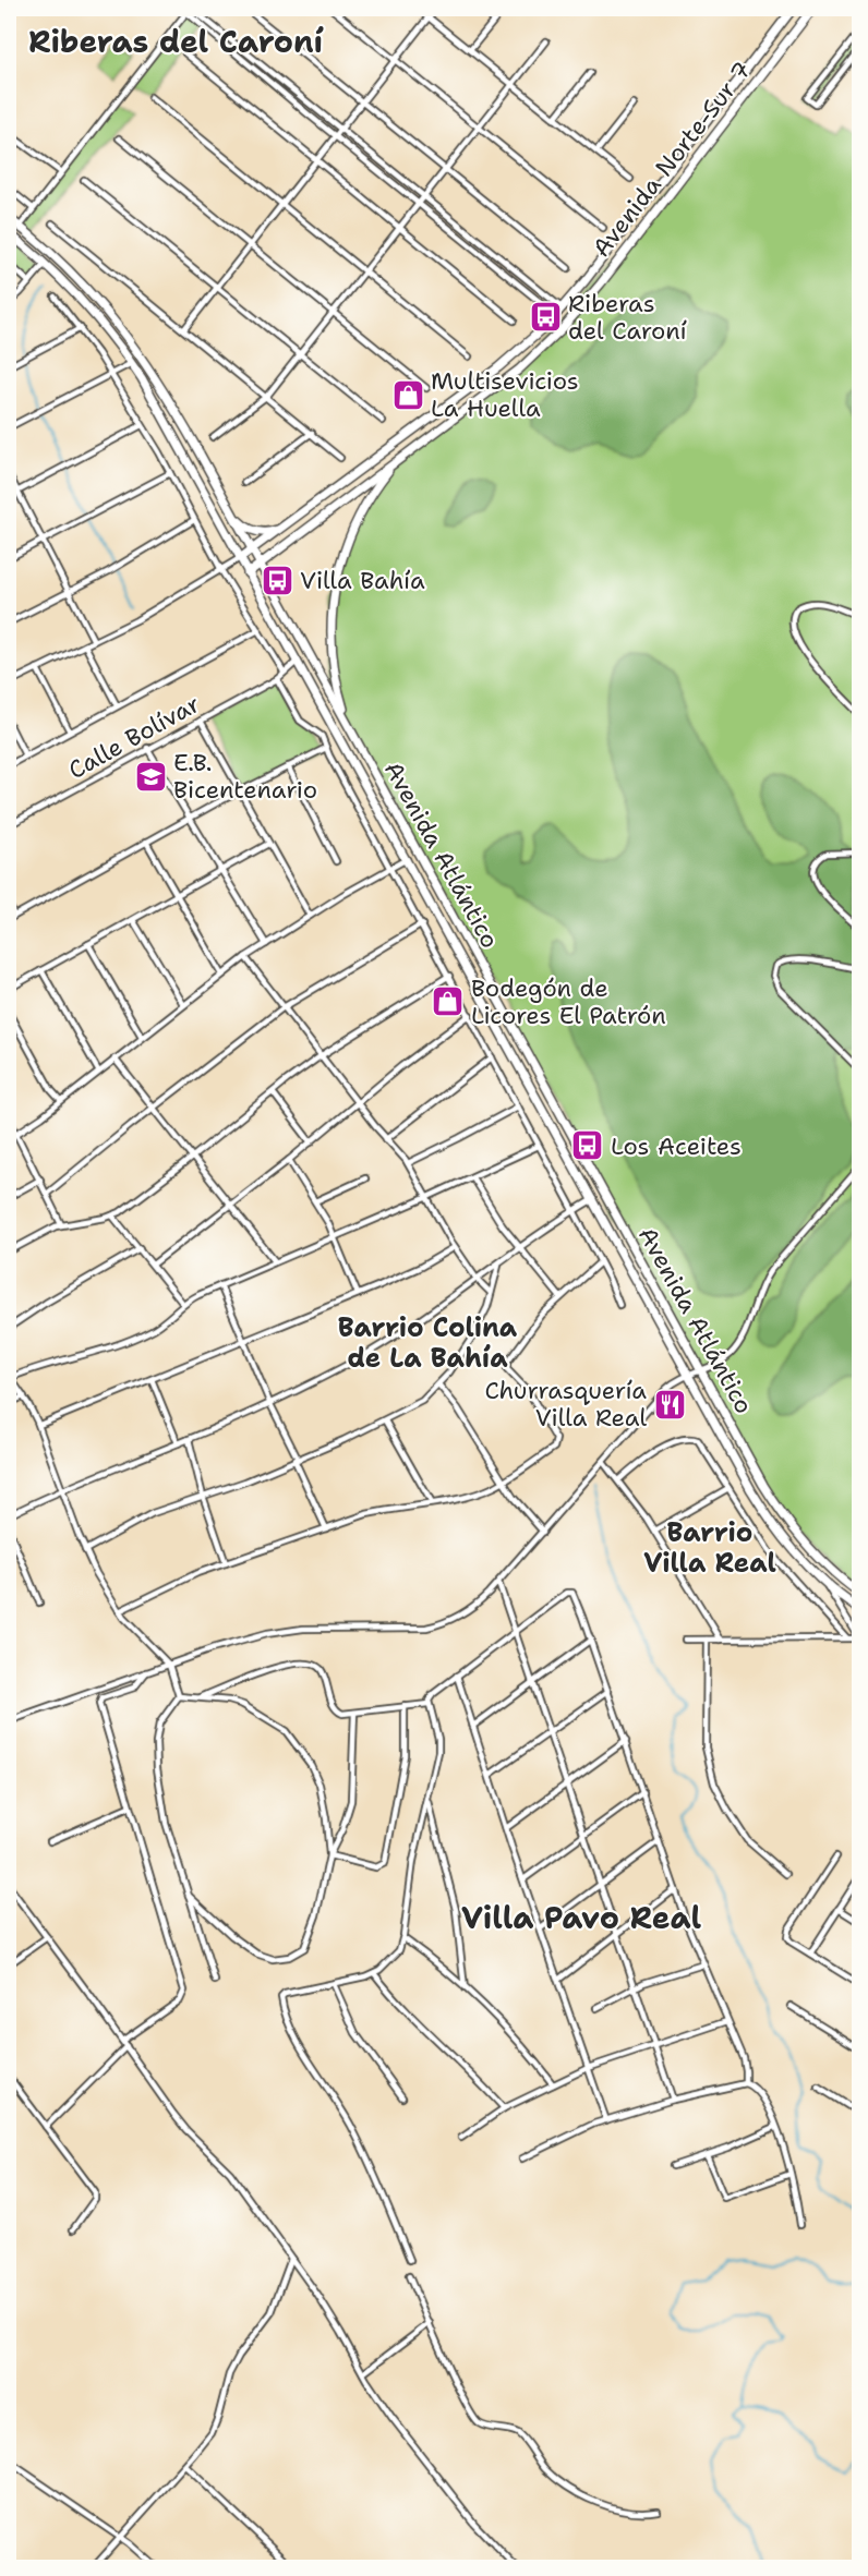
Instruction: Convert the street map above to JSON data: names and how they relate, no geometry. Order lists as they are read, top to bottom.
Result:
{
  "streets": {
    "main road": ["Avenida Norte-Sur 7", "Avenida Atlántico"],
    "street": ["Calle Bolívar"]
  },
  "crossings": [
    ["Avenida Norte-Sur 7", "Avenida Atlántico"]
  ],
  "districts": [
    "Riberas del Caroní",
    "Barrio Colina de La Bahía",
    "Barrio Villa Real",
    "Villa Pavo Real"
  ],
  "places": {
    "bus stop": ["Riberas del Caroní", "Villa Bahía", "Los Aceites"],
    "shop": ["Multisevicios La Huella", "Bodegón de Licores El Patrón"],
    "school or university": ["E.B. Bicentenario"],
    "restaurant": ["Churrasquería Villa Real"]
  }
}
